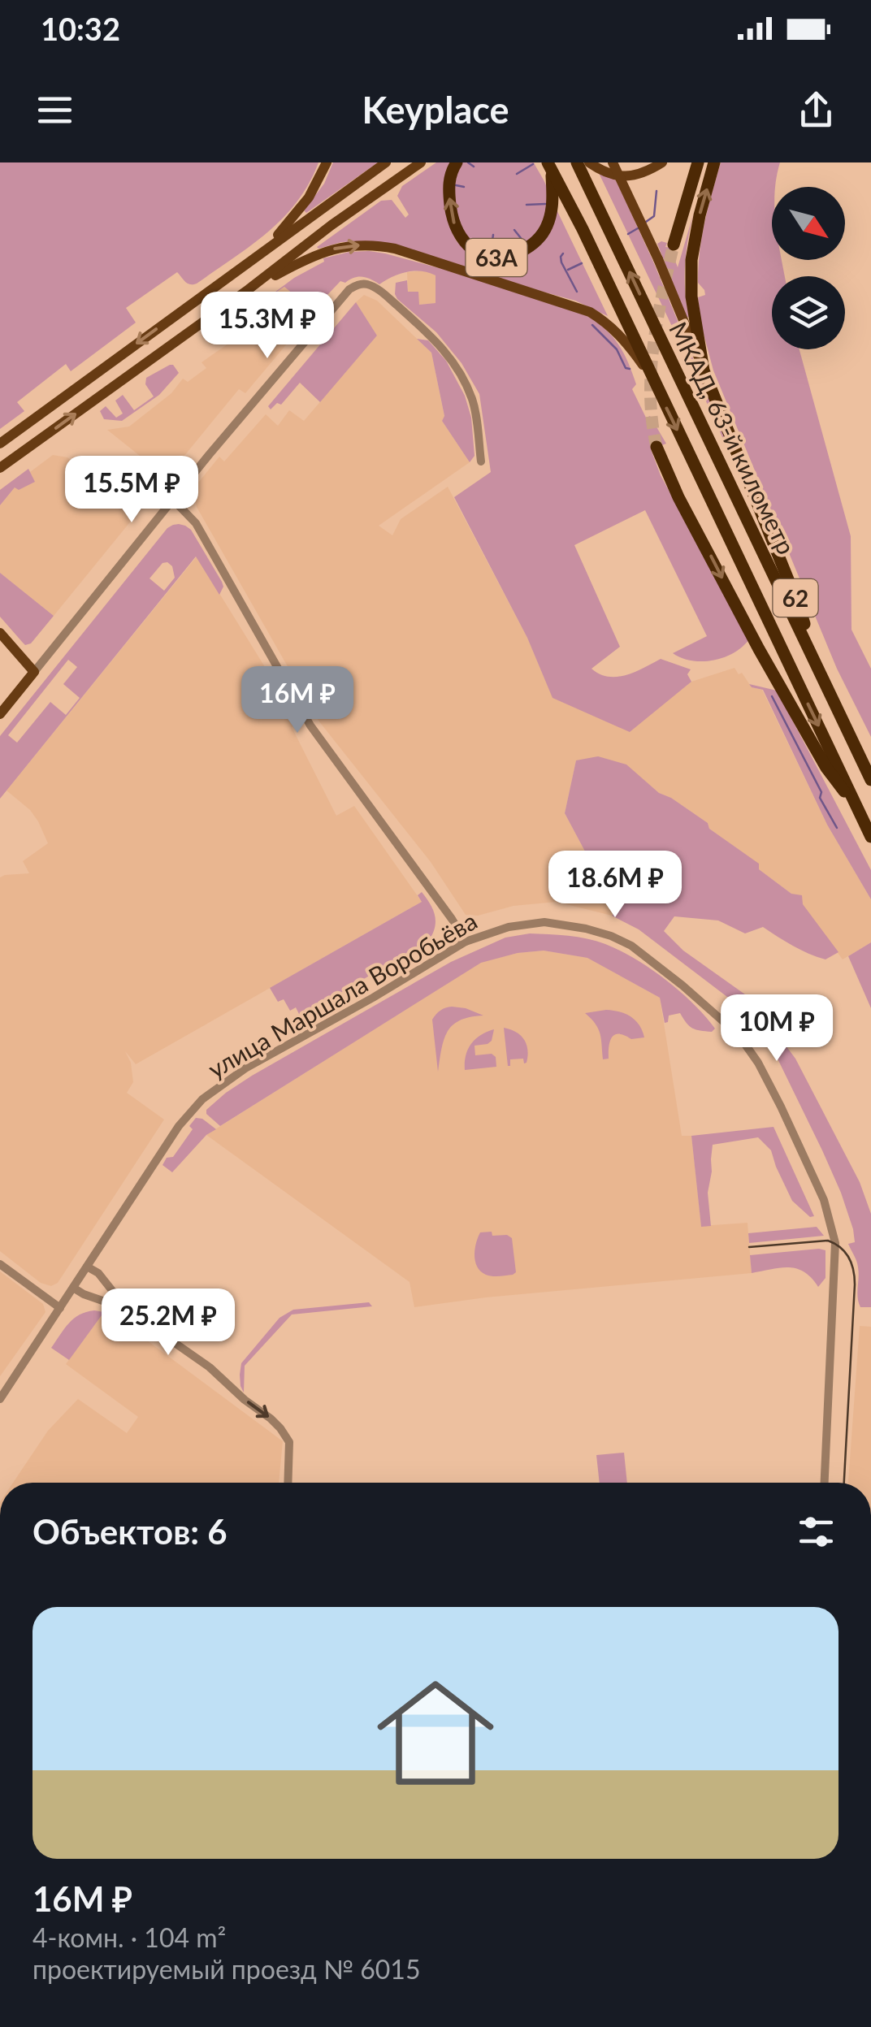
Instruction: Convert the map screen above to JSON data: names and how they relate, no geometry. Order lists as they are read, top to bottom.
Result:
{
  "streets": {
    "highway": ["63A", "МКАД, 63-й километр", "62"],
    "street": ["улица Маршала Воробьёва"]
  },
  "crossings": [
    ["63A", "МКАД, 63-й километр"],
    ["МКАД, 63-й километр", "62"]
  ],
  "north": "bottom right",
  "page": {
    "status": "10:32",
    "header": "Keyplace",
    "price": [
      "15.3M ₽",
      "15.5M ₽",
      "16M ₽",
      "18.6M ₽",
      "10M ₽",
      "25.2M ₽"
    ],
    "heading": "Объектов: 6",
    "list": [
      {
        "name": "16M ₽",
        "note": "4-комн. · 104 m² · проектируемый проезд № 6015"
      }
    ]
  }
}
